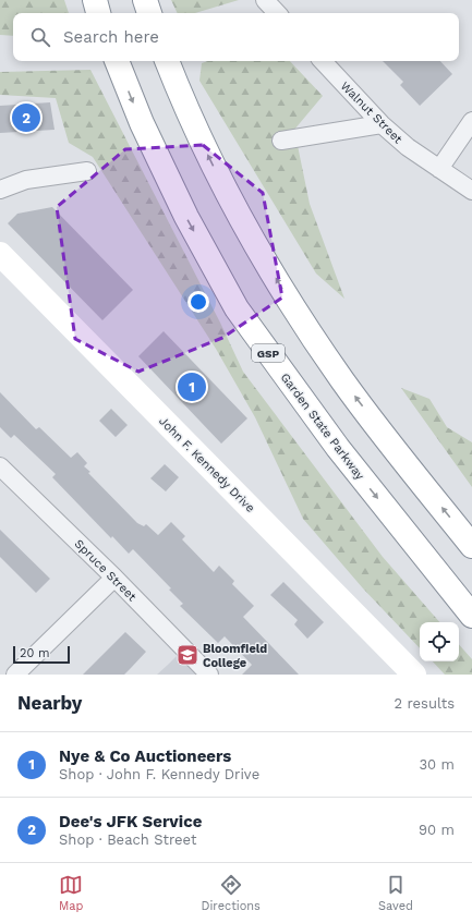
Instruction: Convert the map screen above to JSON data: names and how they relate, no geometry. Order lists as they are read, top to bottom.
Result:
{
  "streets": {
    "main road": ["GSP", "Garden State Parkway", "John F. Kennedy Drive"],
    "street": ["Walnut Street", "Spruce Street"]
  },
  "places": {
    "school or university": ["Bloomfield College"]
  },
  "scale_bar": "20 m",
  "page": {
    "search": "Search here",
    "pins": ["2", "1"],
    "scale": "20 m",
    "heading": ["Nearby", "2 results"],
    "list": [
      {
        "mark": "1",
        "name": "Nye & Co Auctioneers",
        "note": "Shop · John F. Kennedy Drive",
        "value": "30 m"
      },
      {
        "mark": "2",
        "name": "Dee's JFK Service",
        "note": "Shop · Beach Street",
        "value": "90 m"
      }
    ],
    "nav": ["Map", "Directions", "Saved"]
  }
}
